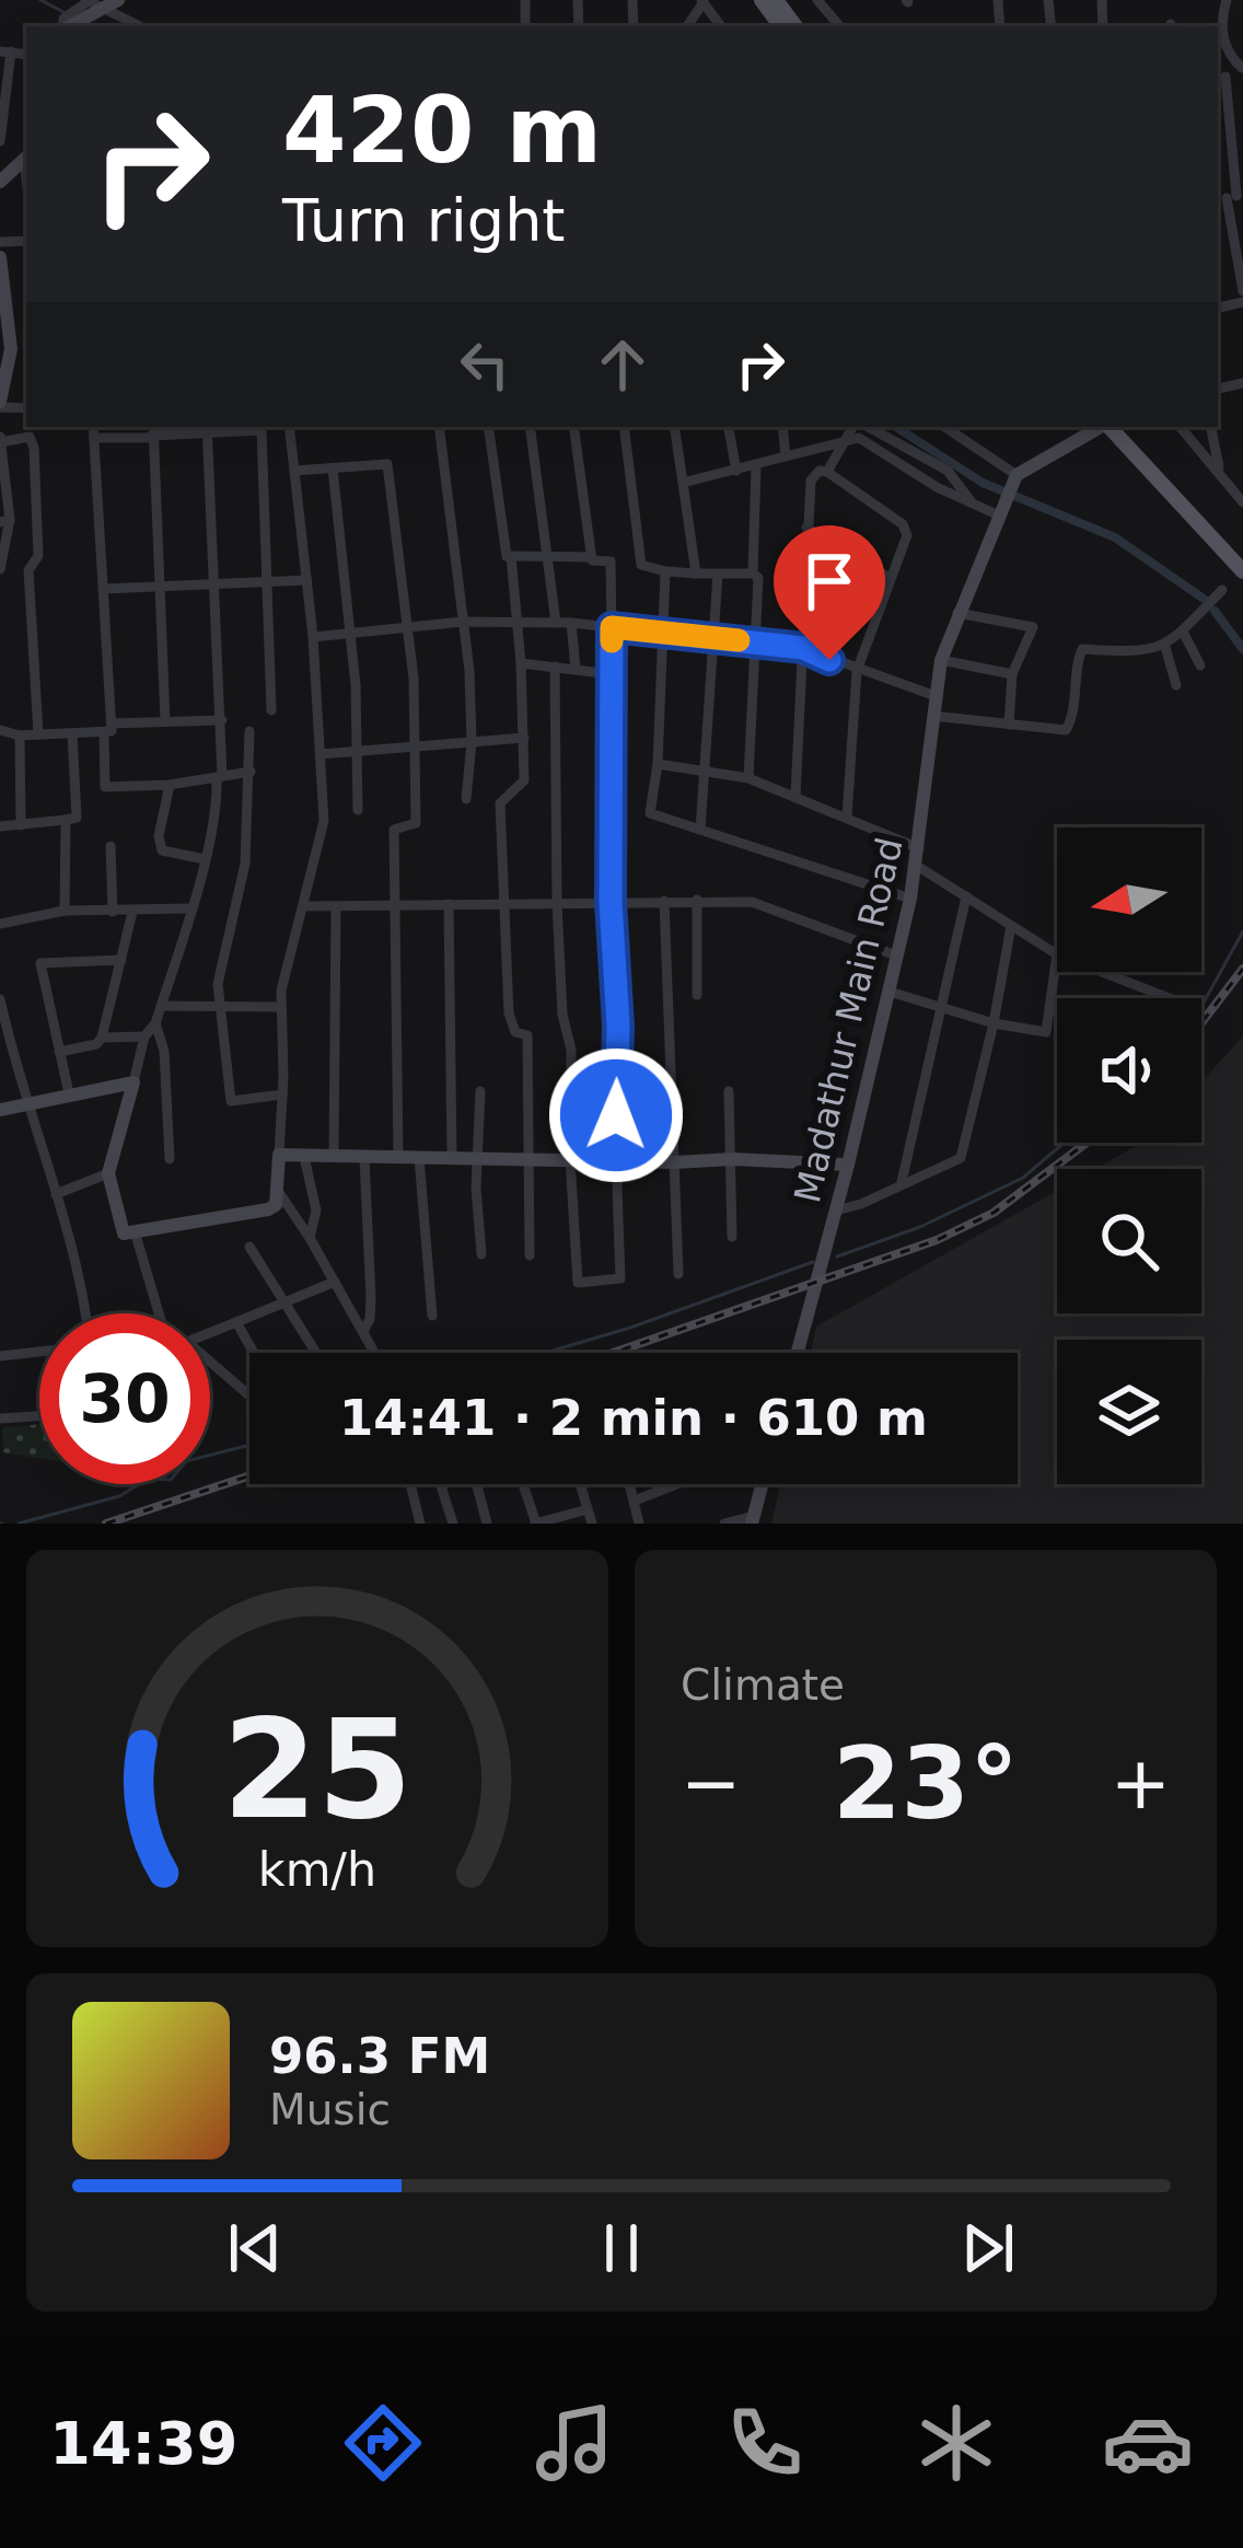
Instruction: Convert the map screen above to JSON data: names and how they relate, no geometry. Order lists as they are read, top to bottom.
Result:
{
  "streets": {
    "street": ["Madathur Main Road"]
  },
  "north": "left",
  "page": {
    "turn": ["420 m", "Turn right"],
    "limit": "30",
    "trip": "14:41 · 2 min · 610 m",
    "tile": "Climate",
    "heat": ["−", "23°", "+"],
    "song": ["96.3 FM", "Music"],
    "tabs": "14:39",
    "gauge": ["25", "km/h"]
  }
}
